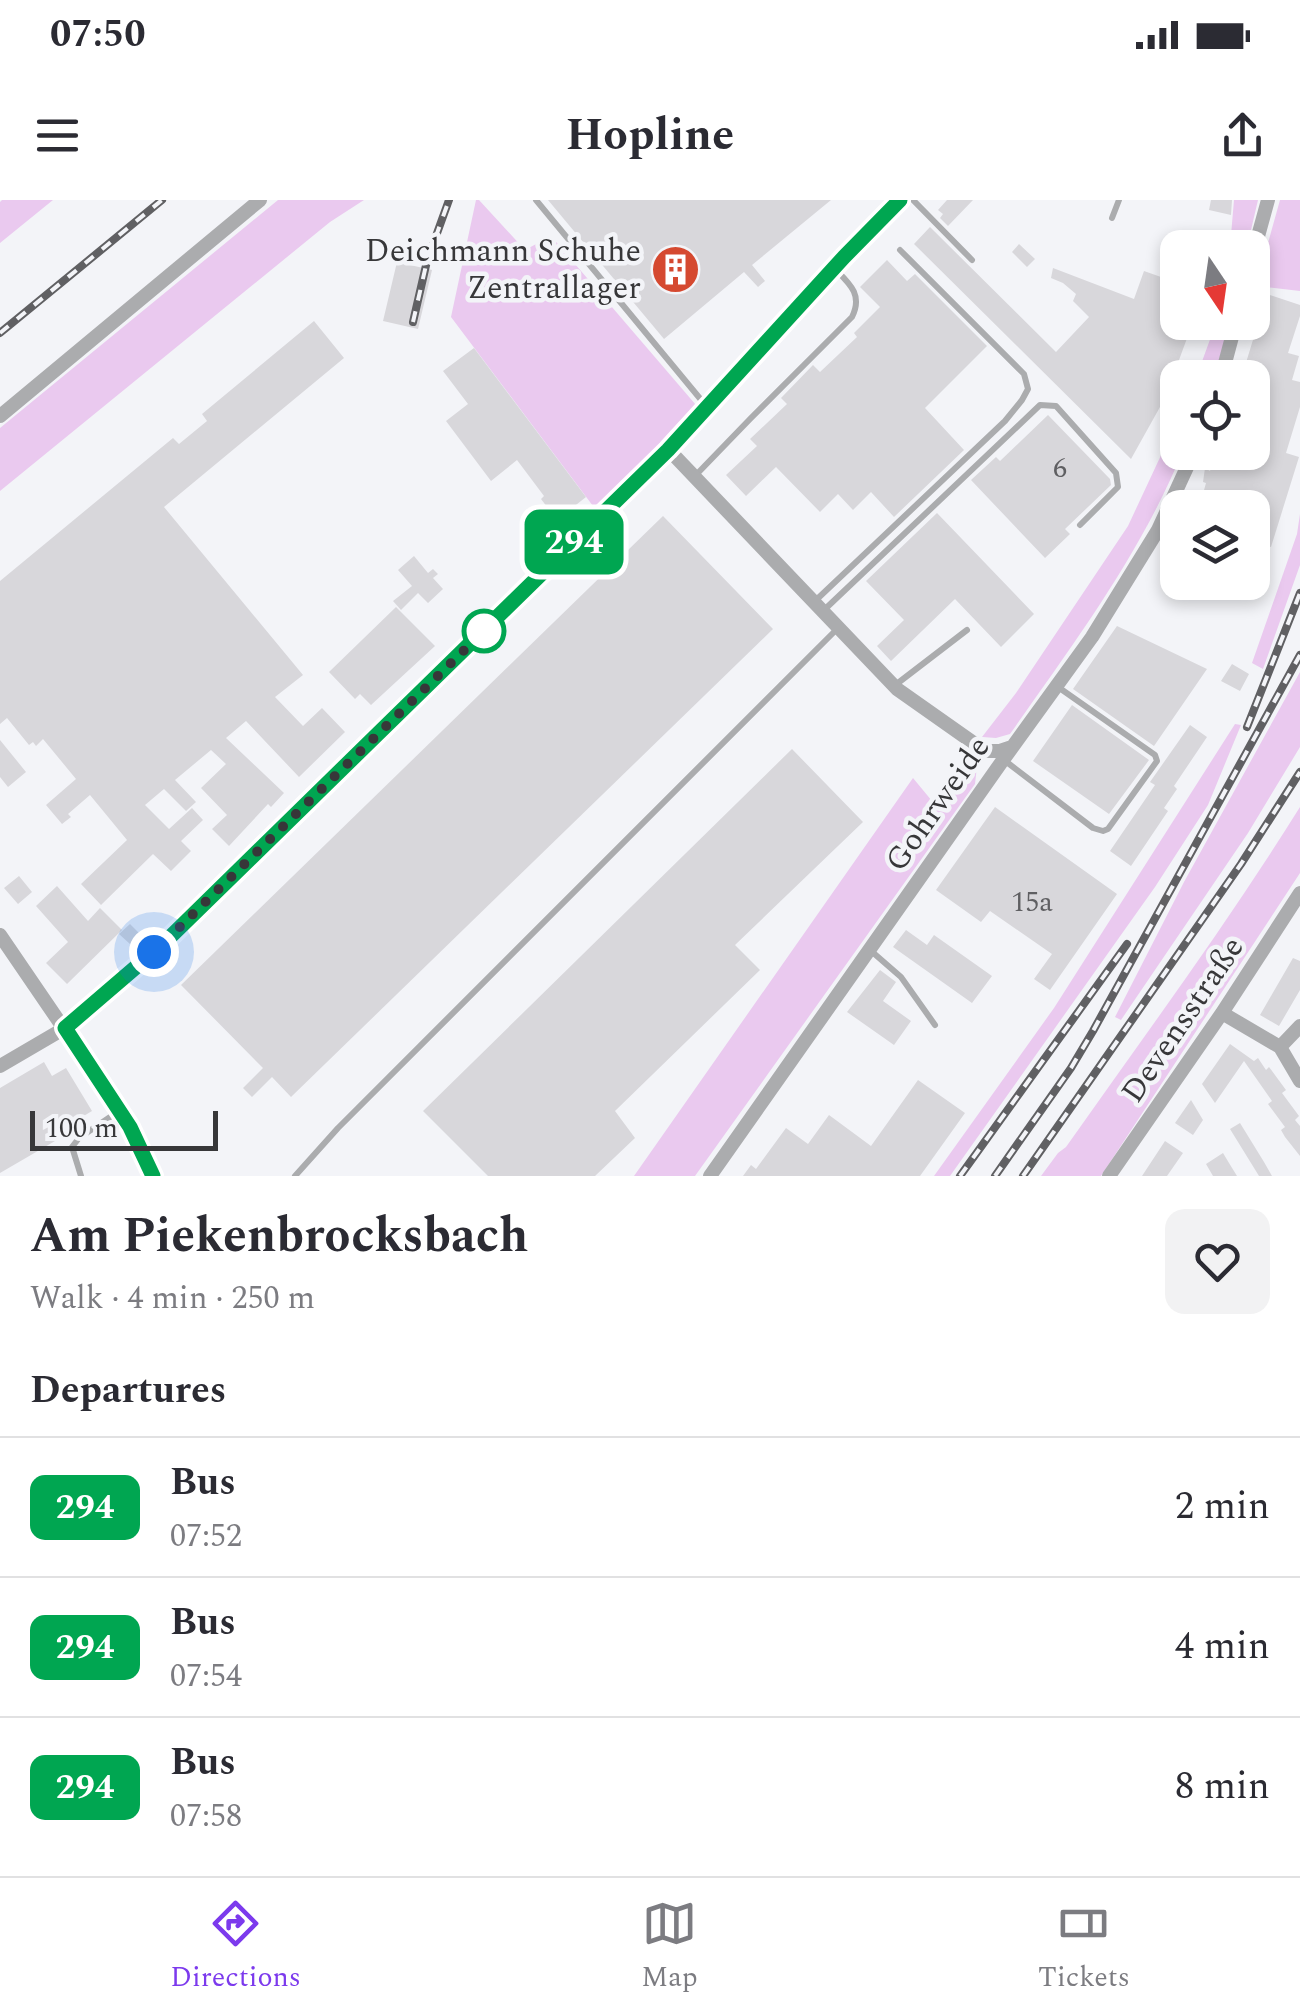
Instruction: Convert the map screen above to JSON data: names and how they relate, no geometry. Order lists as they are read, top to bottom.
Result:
{
  "streets": {
    "street": ["Gohrweide", "Devensstraße"]
  },
  "places": {
    "building": ["Deichmann Schuhe Zentrallager"]
  },
  "lines": ["bus line 294"],
  "house_numbers": ["6", "15a"],
  "scale_bar": "100 m",
  "north": "bottom",
  "page": {
    "status": "07:50",
    "header": "Hopline",
    "on_map": "294",
    "scale": "100 m",
    "heading": [
      ["Am Piekenbrocksbach", "Walk · 4 min · 250 m"],
      "Departures"
    ],
    "list": [
      {
        "mark": "294",
        "name": "Bus",
        "note": "07:52",
        "value": "2 min"
      },
      {
        "mark": "294",
        "name": "Bus",
        "note": "07:54",
        "value": "4 min"
      },
      {
        "mark": "294",
        "name": "Bus",
        "note": "07:58",
        "value": "8 min"
      }
    ],
    "tabs": ["Directions", "Map", "Tickets"]
  }
}
